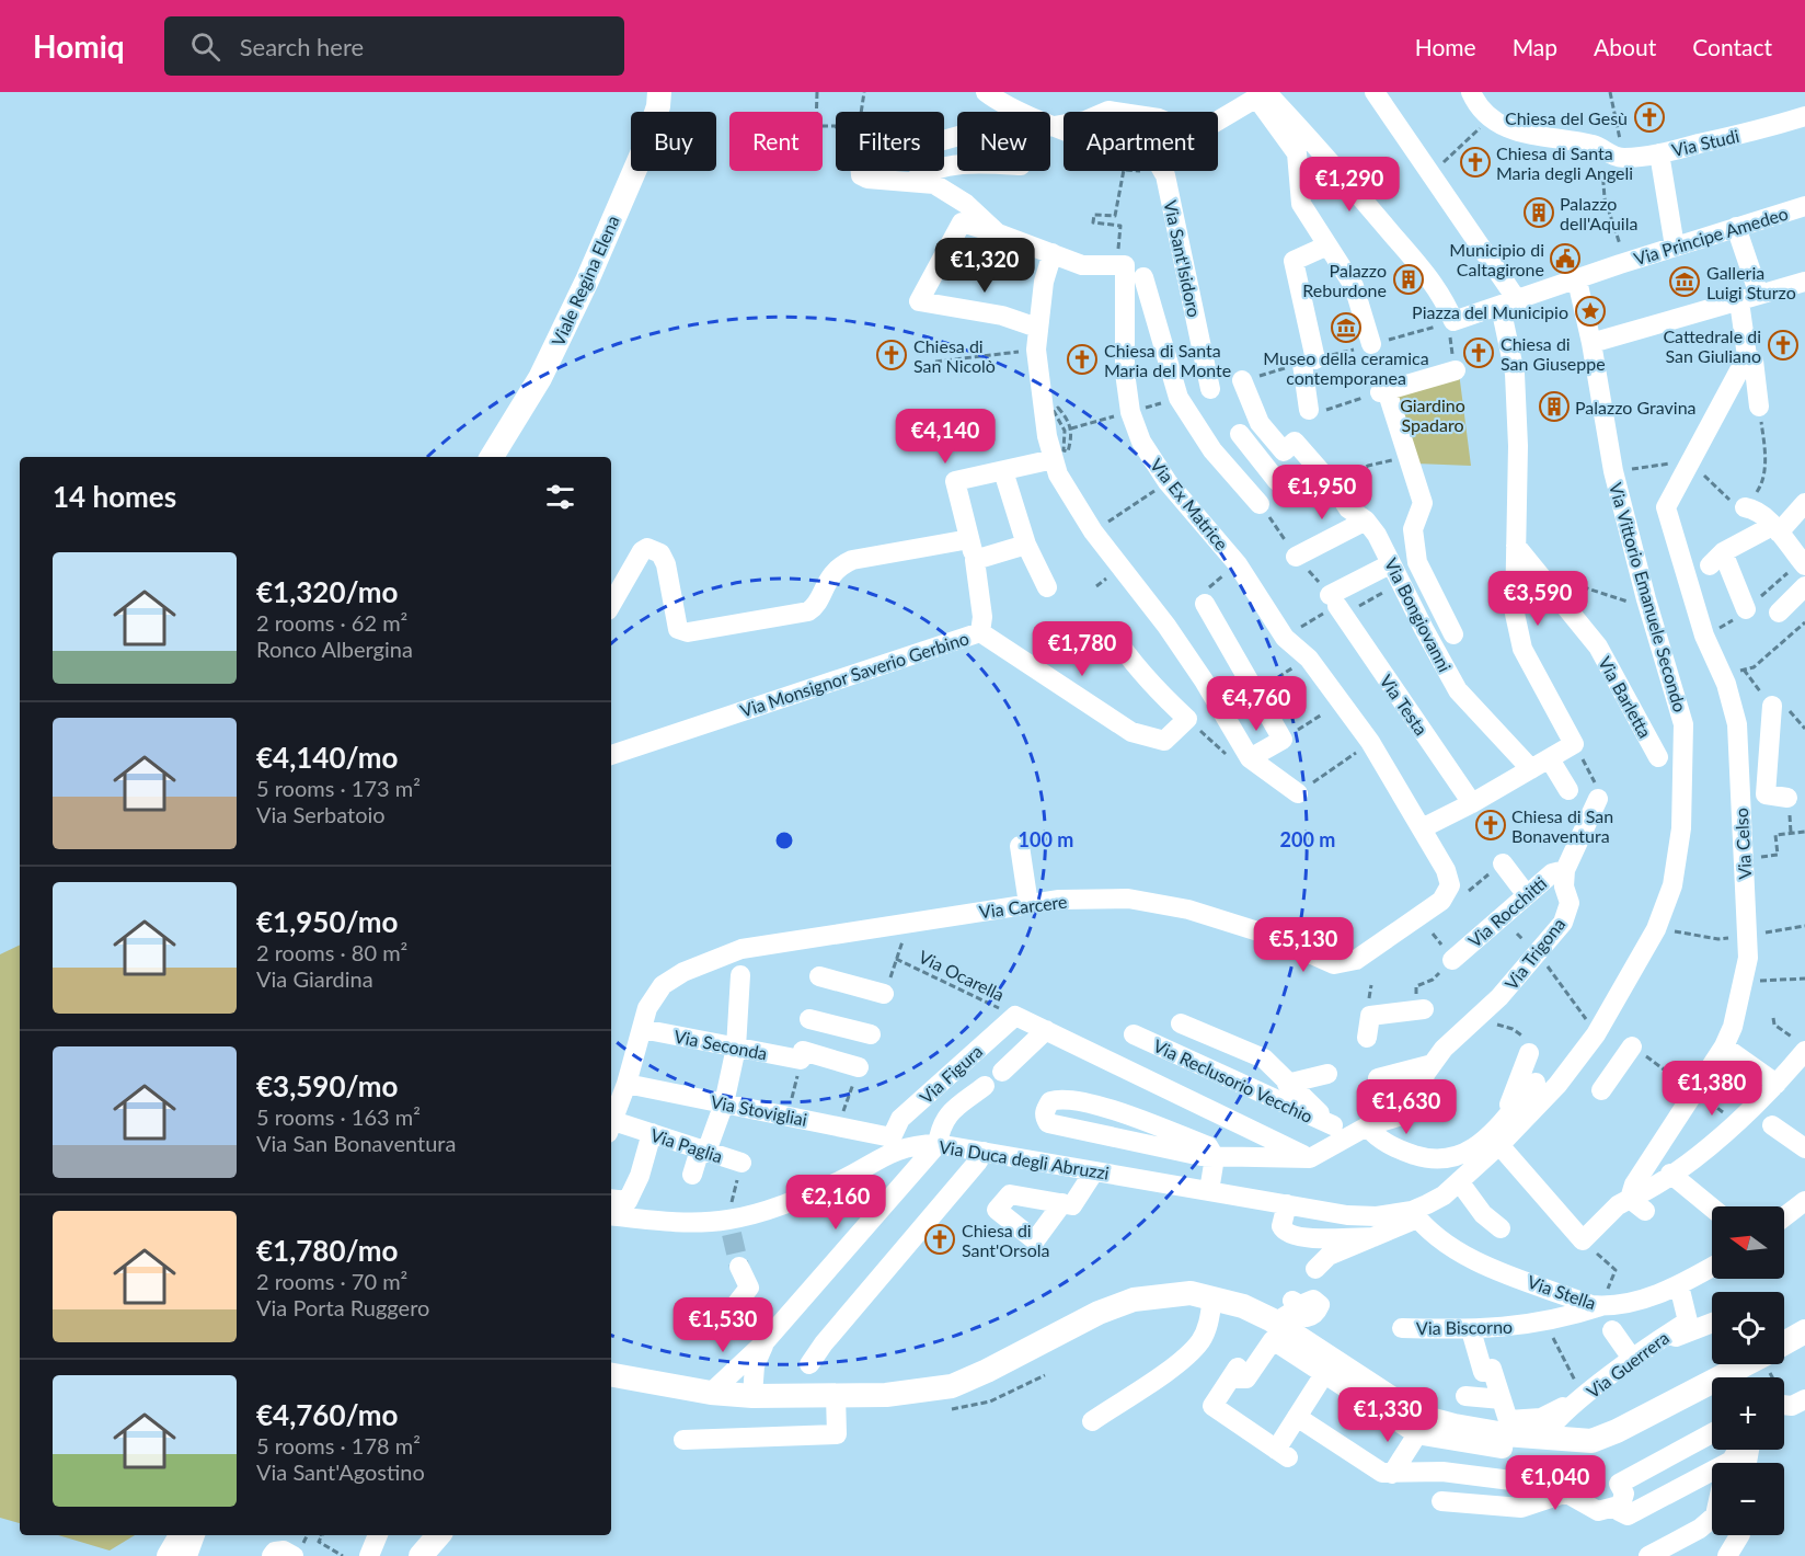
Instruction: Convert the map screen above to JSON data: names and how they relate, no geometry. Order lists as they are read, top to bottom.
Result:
{
  "streets": {
    "main road": ["Viale Regina Elena"],
    "street": [
      "Via Studi",
      "Via Principe Amedeo",
      "Via Sant'Isidoro",
      "Via Ex Matrice",
      "Via Vittorio Emanuele Secondo",
      "Via Bongiovanni",
      "Via Monsignor Saverio Gerbino",
      "Via Barletta",
      "Via Testa",
      "Via Celso",
      "Via Carcere",
      "Via Rocchitti",
      "Via Trigona",
      "Via Seconda",
      "Via Figura",
      "Via Reclusorio Vecchio",
      "Via Stovigliai",
      "Via Paglia",
      "Via Duca degli Abruzzi",
      "Via Stella",
      "Via Biscorno",
      "Via Guerrera"
    ],
    "path": ["Via Ocarella"]
  },
  "crossings": [
    ["Via Principe Amedeo", "Via Vittorio Emanuele Secondo"],
    ["Via Ex Matrice", "Via Carcere"],
    ["Via Vittorio Emanuele Secondo", "Via Duca degli Abruzzi"],
    ["Via Vittorio Emanuele Secondo", "Via Stella"],
    ["Via Carcere", "Via Seconda"],
    ["Via Carcere", "Via Stovigliai"],
    ["Via Carcere", "Via Paglia"],
    ["Via Rocchitti", "Via Trigona"],
    ["Via Ocarella", "Via Figura"],
    ["Via Figura", "Via Stovigliai"],
    ["Via Figura", "Via Duca degli Abruzzi"],
    ["Via Stovigliai", "Via Duca degli Abruzzi"],
    ["Via Paglia", "Via Duca degli Abruzzi"],
    ["Via Duca degli Abruzzi", "Via Stella"],
    ["Via Stella", "Via Biscorno"],
    ["Via Stella", "Via Guerrera"]
  ],
  "parks": ["Giardino Spadaro"],
  "places": {
    "church": [
      "Chiesa del Gesù",
      "Chiesa di Santa Maria degli Angeli",
      "Cattedrale di San Giuliano",
      "Chiesa di San Giuseppe",
      "Chiesa di San Nicolò",
      "Chiesa di Santa Maria del Monte",
      "Chiesa di San Bonaventura",
      "Chiesa di Sant'Orsola"
    ],
    "building": ["Palazzo dell'Aquila", "Palazzo Reburdone", "Palazzo Gravina"],
    "public building": ["Municipio di Caltagirone"],
    "museum": ["Galleria Luigi Sturzo", "Museo della ceramica contemporanea"],
    "place": ["Piazza del Municipio"]
  },
  "north": "left",
  "page": {
    "header": "Homiq",
    "search": "Search here",
    "nav": [
      "Home",
      "Map",
      "About",
      "Contact"
    ],
    "chip": [
      "Buy",
      "Rent",
      "Filters",
      "New",
      "Apartment"
    ],
    "price": [
      "€1,290",
      "€1,320",
      "€4,140",
      "€1,950",
      "€3,590",
      "€1,780",
      "€4,760",
      "€5,130",
      "€1,380",
      "€1,630",
      "€2,160",
      "€1,530",
      "€1,330",
      "€1,040"
    ],
    "heading": "14 homes",
    "list": [
      {
        "name": "€1,320/mo",
        "note": "2 rooms · 62 m² · Ronco Albergina"
      },
      {
        "name": "€4,140/mo",
        "note": "5 rooms · 173 m² · Via Serbatoio"
      },
      {
        "name": "€1,950/mo",
        "note": "2 rooms · 80 m² · Via Giardina"
      },
      {
        "name": "€3,590/mo",
        "note": "5 rooms · 163 m² · Via San Bonaventura"
      },
      {
        "name": "€1,780/mo",
        "note": "2 rooms · 70 m² · Via Porta Ruggero"
      },
      {
        "name": "€4,760/mo",
        "note": "5 rooms · 178 m² · Via Sant'Agostino"
      }
    ],
    "map_buttons": ["+", "−"]
  },
  "rings": ["100 m", "200 m"]
}
